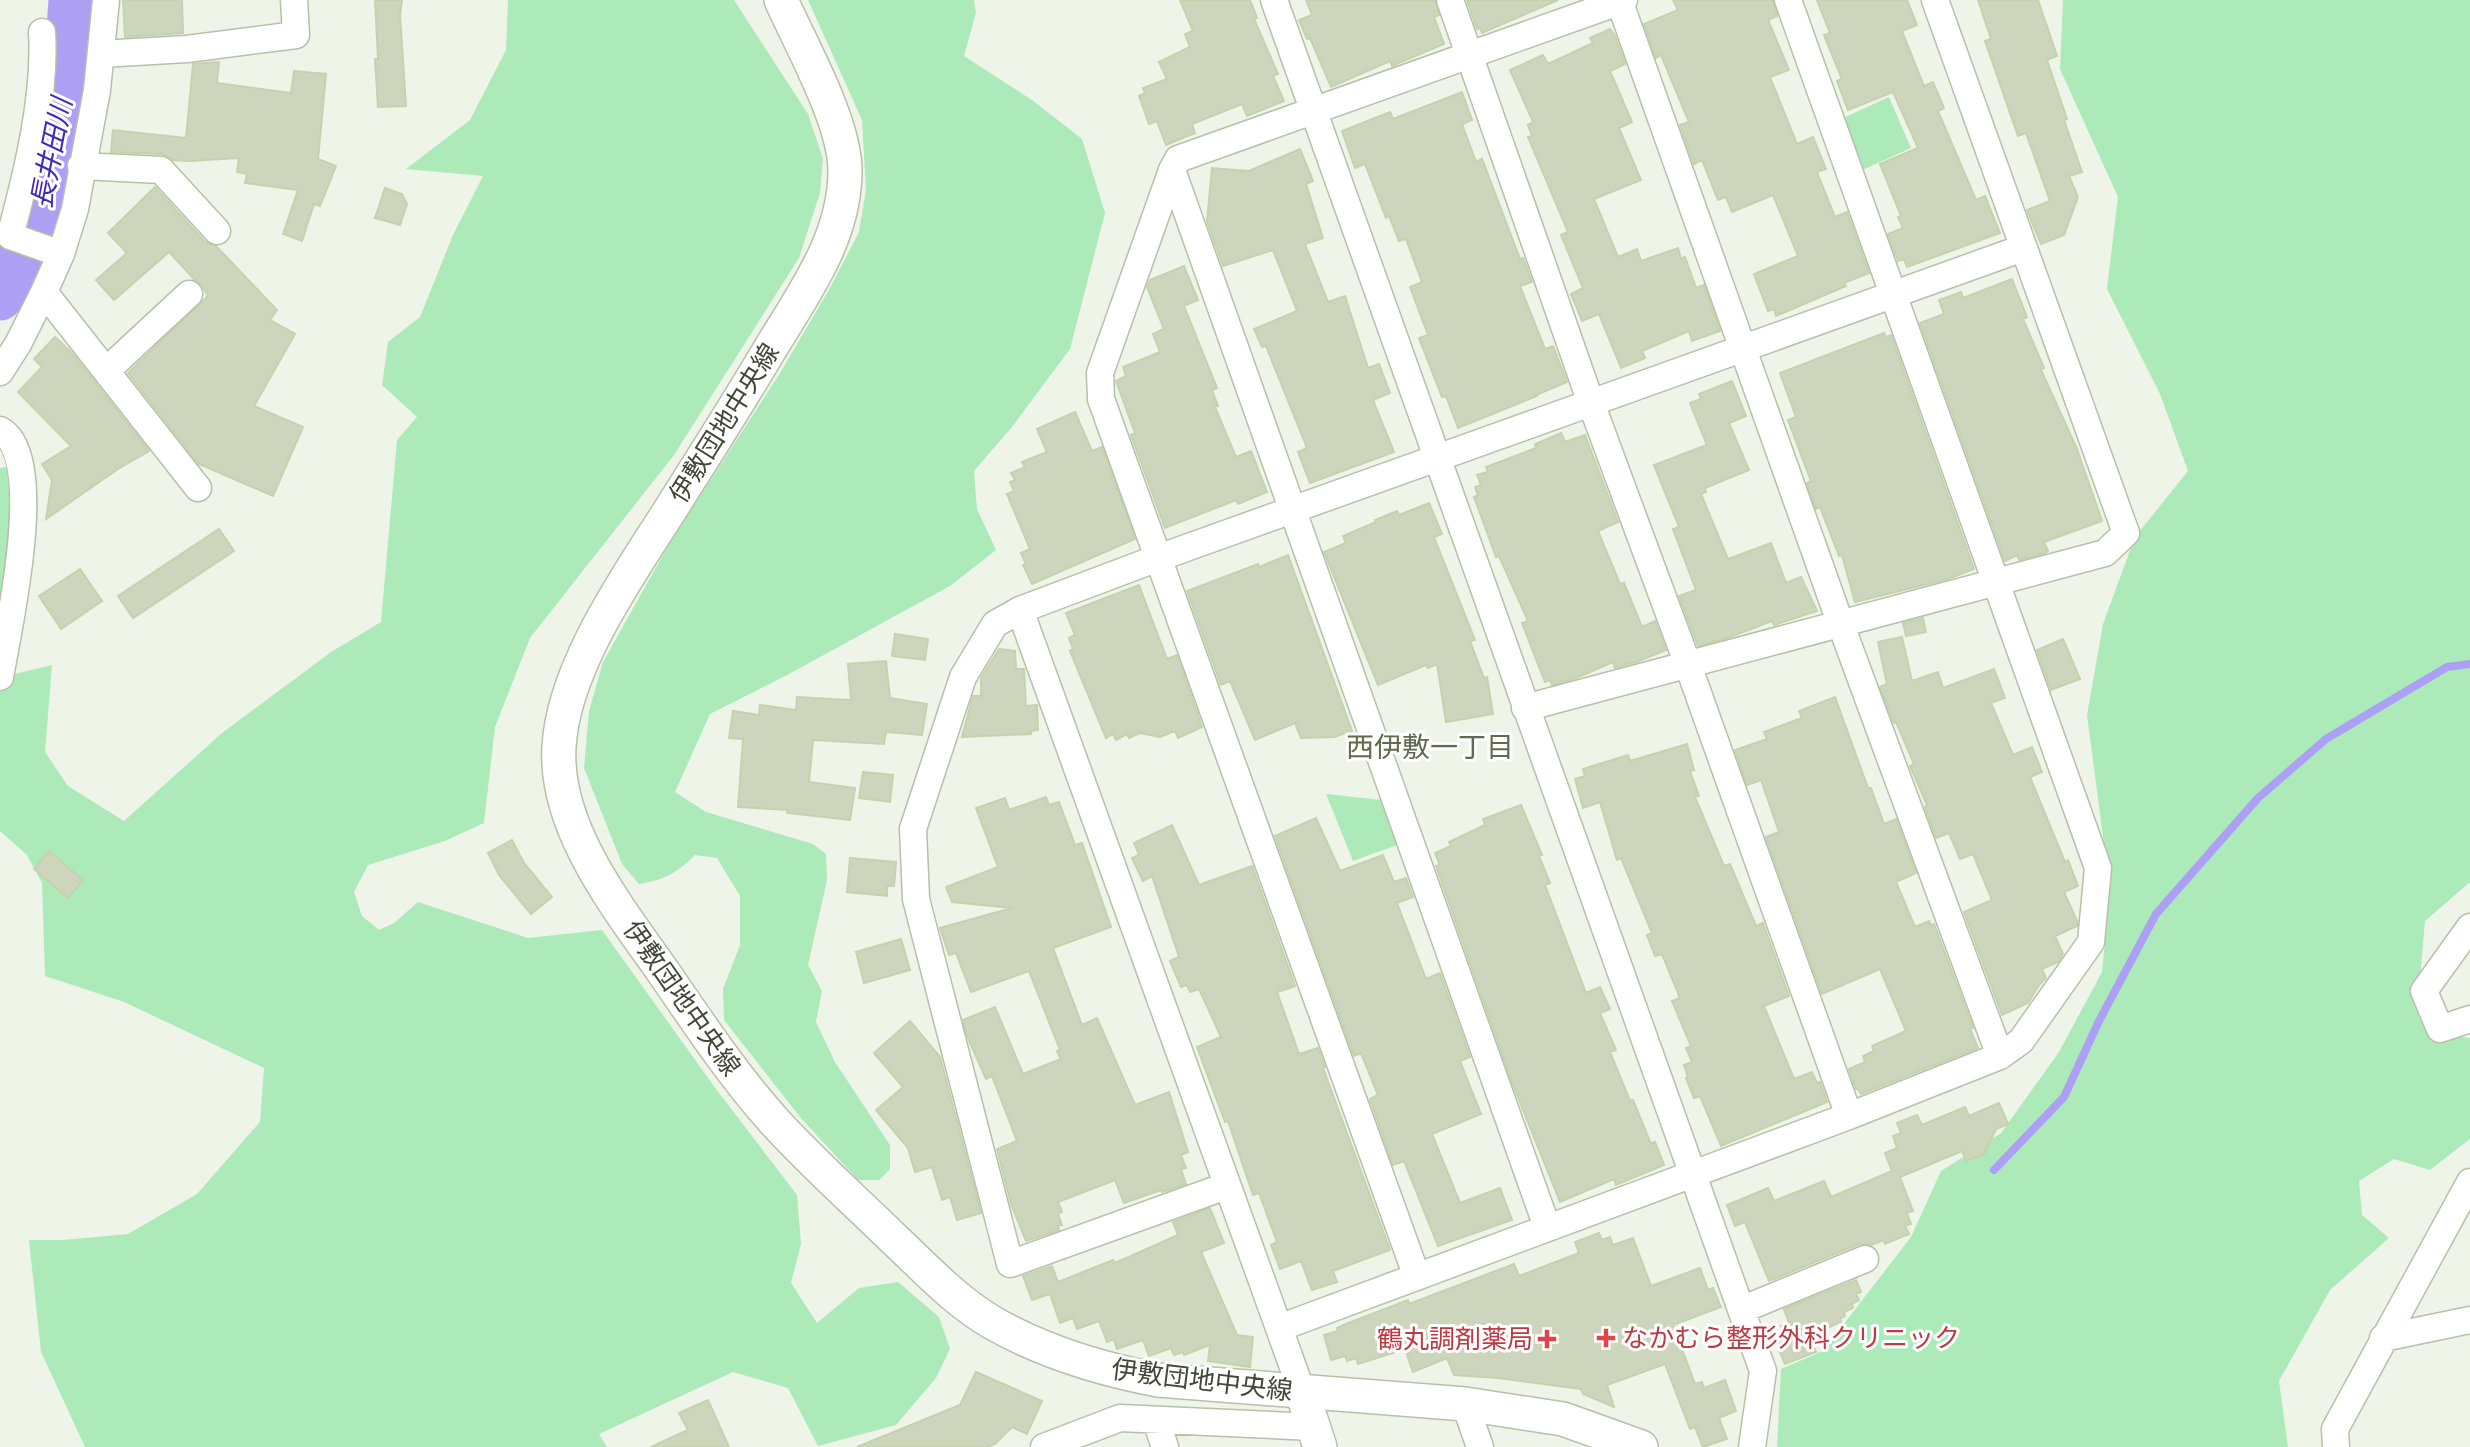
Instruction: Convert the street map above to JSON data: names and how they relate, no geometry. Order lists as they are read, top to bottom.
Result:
{
  "streets": {
    "street": ["伊敷団地中央線"]
  },
  "districts": ["西伊敷一丁目"],
  "water": ["長井田川"],
  "places": {
    "health": ["なかむら整形外科クリニック", "鶴丸調剤薬局"]
  }
}
